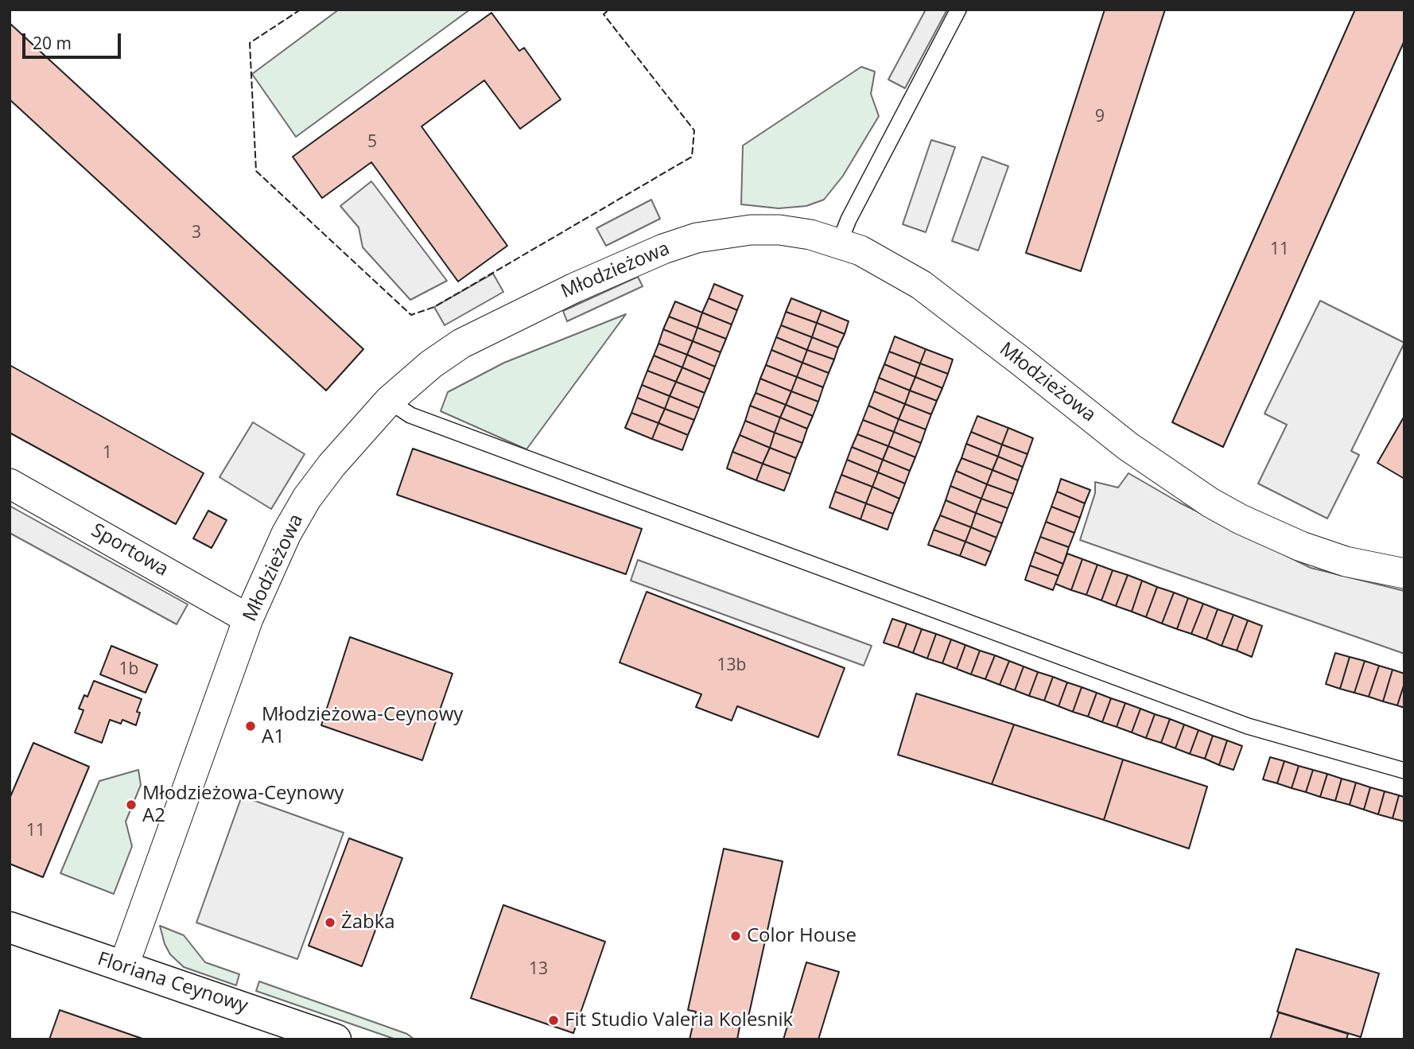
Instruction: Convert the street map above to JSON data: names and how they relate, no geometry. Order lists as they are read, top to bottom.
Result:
{
  "streets": {
    "street": ["Młodzieżowa", "Sportowa", "Floriana Ceynowy"]
  },
  "crossings": [
    ["Młodzieżowa", "Sportowa"],
    ["Młodzieżowa", "Floriana Ceynowy"]
  ],
  "places": [
    "Młodzieżowa-Ceynowy A1",
    "Młodzieżowa-Ceynowy A2",
    "Żabka",
    "Color House",
    "Fit Studio Valeria Kolesnik"
  ],
  "house_numbers": [
    "9",
    "5",
    "3",
    "11",
    "1",
    "13b",
    "1b",
    "11",
    "13"
  ],
  "scale_bar": "20 m"
}
